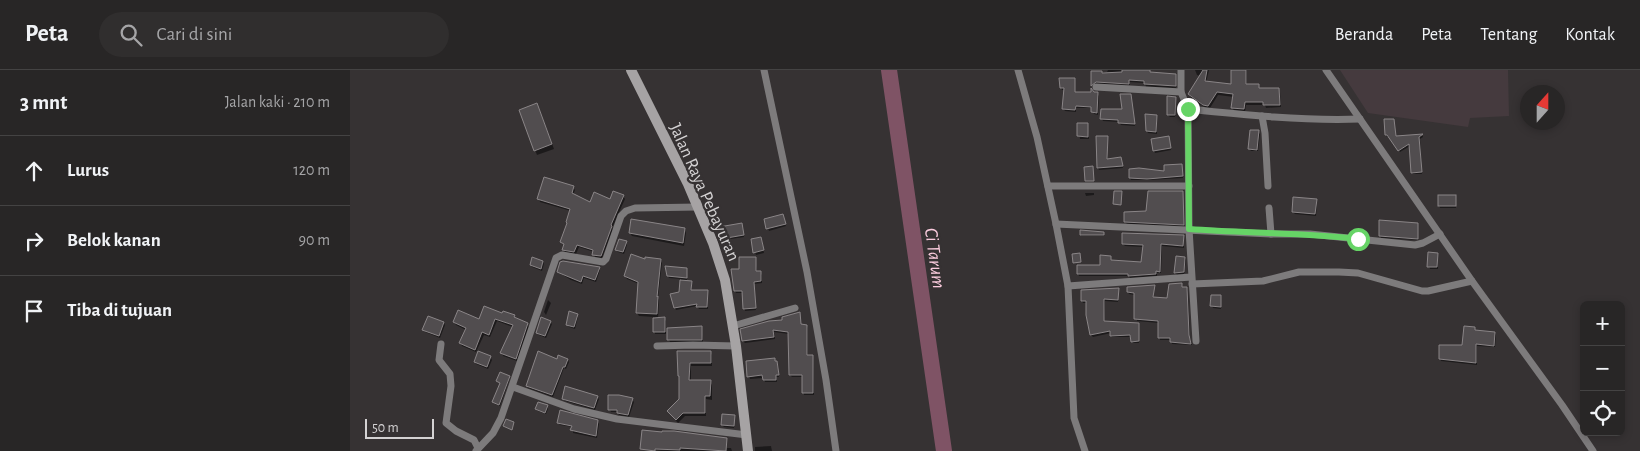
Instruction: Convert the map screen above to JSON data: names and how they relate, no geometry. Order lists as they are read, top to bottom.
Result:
{
  "streets": {
    "main road": ["Jalan Raya Pebayuran"]
  },
  "water": ["Ci Tarum"],
  "scale_bar": "50 m",
  "north": "top",
  "page": {
    "header": "Peta",
    "search": "Cari di sini",
    "nav": [
      "Beranda",
      "Peta",
      "Tentang",
      "Kontak"
    ],
    "heading": ["3 mnt", "Jalan kaki · 210 m"],
    "list": [
      ["Lurus", "120 m"],
      ["Belok kanan", "90 m"],
      "Tiba di tujuan"
    ],
    "map_buttons": ["+", "−"],
    "scale": "50 m"
  }
}
